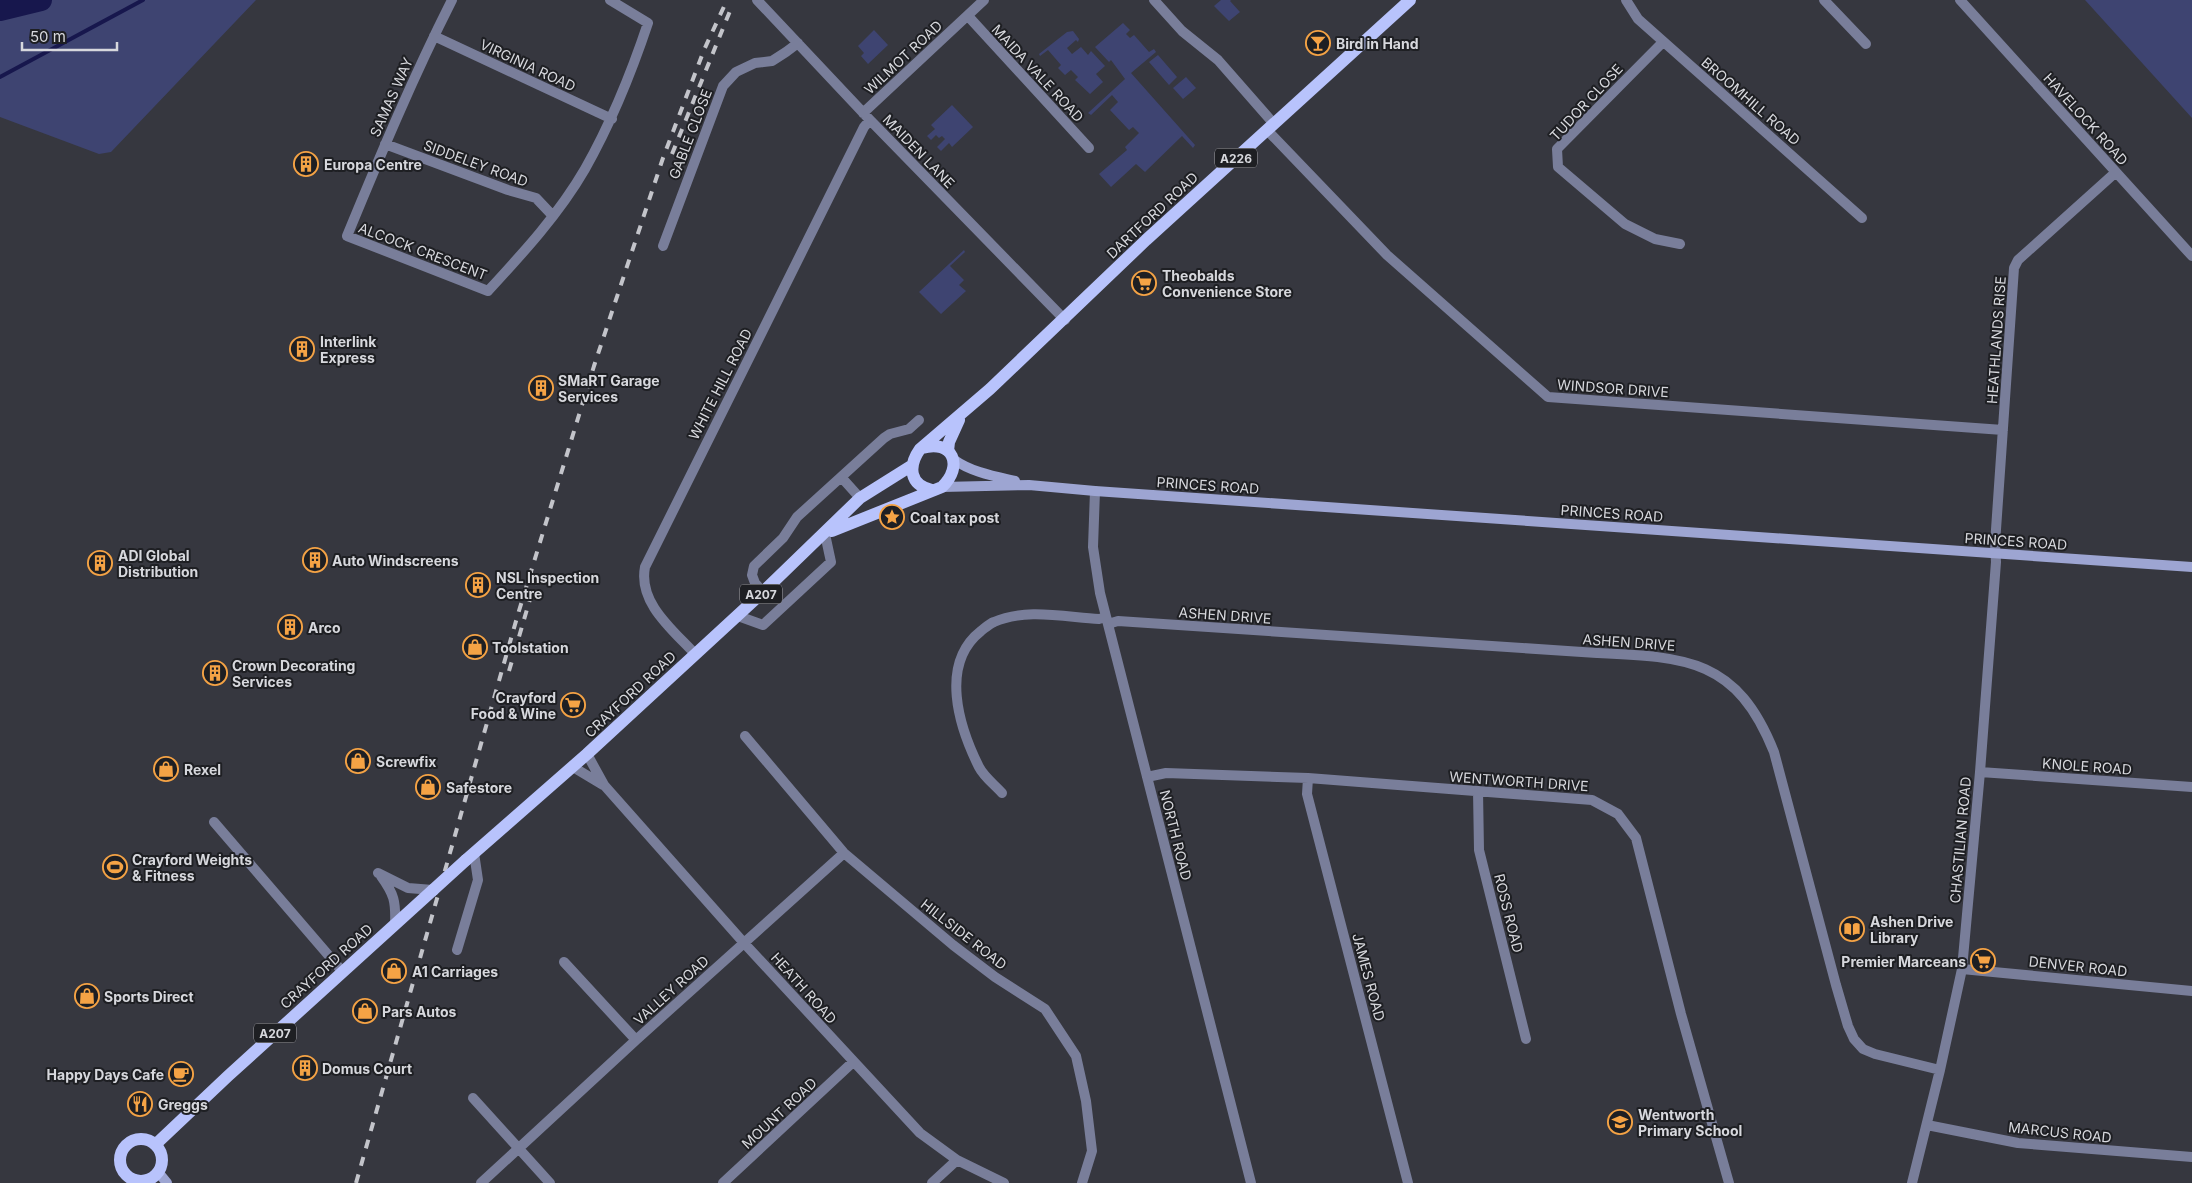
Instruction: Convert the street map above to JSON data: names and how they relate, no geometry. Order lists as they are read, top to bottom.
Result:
{
  "streets": {
    "main road": [
      "A226",
      "DARTFORD ROAD",
      "PRINCES ROAD",
      "A207",
      "CRAYFORD ROAD"
    ],
    "street": [
      "WILMOT ROAD",
      "VIRGINIA ROAD",
      "MAIDA VALE ROAD",
      "SAMAS WAY",
      "BROOMHILL ROAD",
      "TUDOR CLOSE",
      "HAVELOCK ROAD",
      "GABLE CLOSE",
      "MAIDEN LANE",
      "SIDDELEY ROAD",
      "ALCOCK CRESCENT",
      "HEATHLANDS RISE",
      "WHITE HILL ROAD",
      "WINDSOR DRIVE",
      "ASHEN DRIVE",
      "KNOLE ROAD",
      "WENTWORTH DRIVE",
      "NORTH ROAD",
      "CHASTILIAN ROAD",
      "ROSS ROAD",
      "HILLSIDE ROAD",
      "DENVER ROAD",
      "JAMES ROAD",
      "HEATH ROAD",
      "VALLEY ROAD",
      "MOUNT ROAD",
      "MARCUS ROAD"
    ]
  },
  "crossings": [
    ["WILMOT ROAD", "MAIDA VALE ROAD"],
    ["WILMOT ROAD", "MAIDEN LANE"],
    ["WILMOT ROAD", "WHITE HILL ROAD"],
    ["VIRGINIA ROAD", "SAMAS WAY"],
    ["VIRGINIA ROAD", "ALCOCK CRESCENT"],
    ["SAMAS WAY", "SIDDELEY ROAD"],
    ["SAMAS WAY", "ALCOCK CRESCENT"],
    ["BROOMHILL ROAD", "TUDOR CLOSE"],
    ["HAVELOCK ROAD", "HEATHLANDS RISE"],
    ["GABLE CLOSE", "MAIDEN LANE"],
    ["MAIDEN LANE", "DARTFORD ROAD"],
    ["MAIDEN LANE", "WHITE HILL ROAD"],
    ["SIDDELEY ROAD", "ALCOCK CRESCENT"],
    ["DARTFORD ROAD", "WINDSOR DRIVE"],
    ["DARTFORD ROAD", "PRINCES ROAD"],
    ["DARTFORD ROAD", "A207"],
    ["DARTFORD ROAD", "CRAYFORD ROAD"],
    ["HEATHLANDS RISE", "WINDSOR DRIVE"],
    ["HEATHLANDS RISE", "PRINCES ROAD"],
    ["HEATHLANDS RISE", "CHASTILIAN ROAD"],
    ["WHITE HILL ROAD", "CRAYFORD ROAD"],
    ["PRINCES ROAD", "A207"],
    ["PRINCES ROAD", "CRAYFORD ROAD"],
    ["PRINCES ROAD", "NORTH ROAD"],
    ["PRINCES ROAD", "CHASTILIAN ROAD"],
    ["A207", "CRAYFORD ROAD"],
    ["ASHEN DRIVE", "NORTH ROAD"],
    ["ASHEN DRIVE", "CHASTILIAN ROAD"],
    ["CRAYFORD ROAD", "HEATH ROAD"],
    ["KNOLE ROAD", "CHASTILIAN ROAD"],
    ["WENTWORTH DRIVE", "NORTH ROAD"],
    ["WENTWORTH DRIVE", "ROSS ROAD"],
    ["WENTWORTH DRIVE", "JAMES ROAD"],
    ["CHASTILIAN ROAD", "DENVER ROAD"],
    ["CHASTILIAN ROAD", "MARCUS ROAD"],
    ["HILLSIDE ROAD", "VALLEY ROAD"],
    ["HEATH ROAD", "VALLEY ROAD"],
    ["HEATH ROAD", "MOUNT ROAD"]
  ],
  "places": {
    "bar": ["Bird in Hand"],
    "building": [
      "Europa Centre",
      "Interlink Express",
      "SMaRT Garage Services",
      "Auto Windscreens",
      "ADI Global Distribution",
      "NSL Inspection Centre",
      "Arco",
      "Crown Decorating Services",
      "Domus Court"
    ],
    "supermarket": ["Theobalds Convenience Store", "Crayford Food & Wine", "Premier Marceans"],
    "place": ["Coal tax post"],
    "shop": [
      "Toolstation",
      "Screwfix",
      "Rexel",
      "Safestore",
      "A1 Carriages",
      "Sports Direct",
      "Pars Autos"
    ],
    "sports": ["Crayford Weights & Fitness"],
    "library": ["Ashen Drive Library"],
    "cafe": ["Happy Days Cafe"],
    "restaurant": ["Greggs"],
    "school or university": ["Wentworth Primary School"]
  },
  "scale_bar": "50 m"
}
